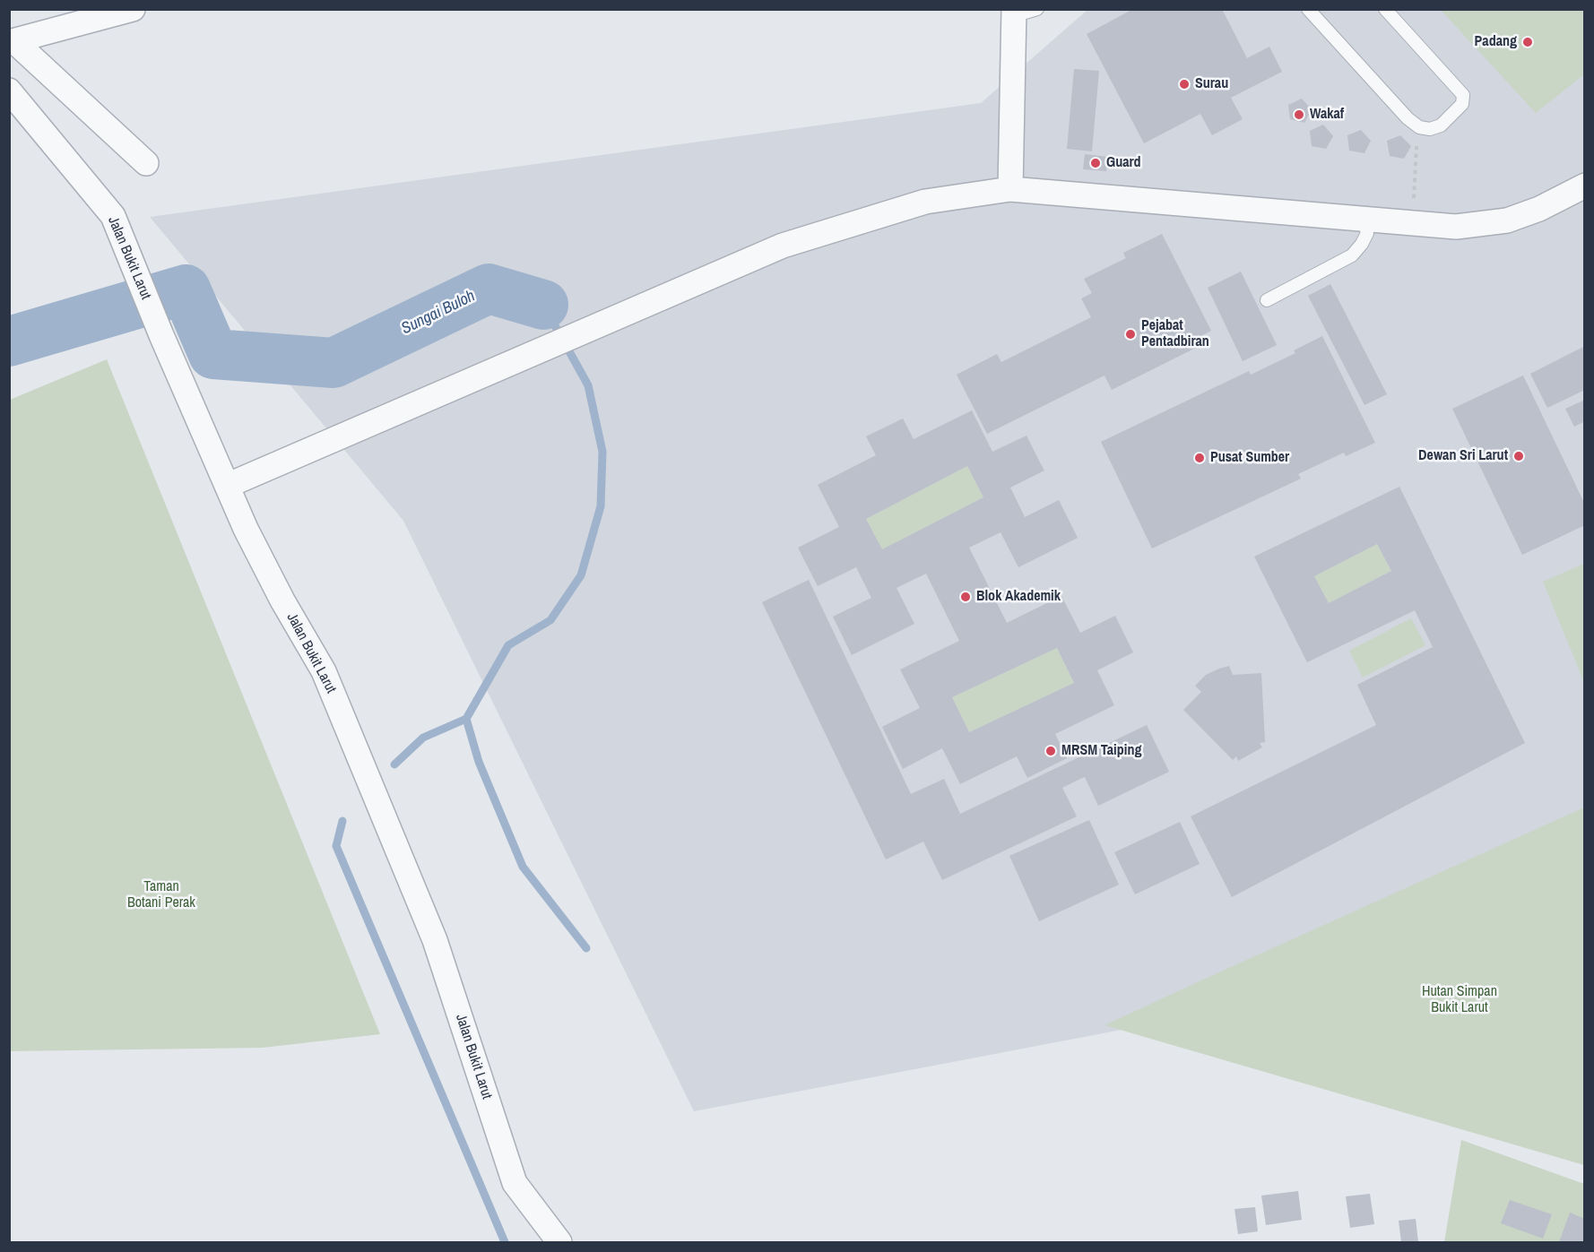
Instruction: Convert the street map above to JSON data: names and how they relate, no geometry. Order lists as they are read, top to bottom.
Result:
{
  "streets": {
    "street": ["Jalan Bukit Larut"]
  },
  "water": ["Sungai Buloh"],
  "parks": ["Taman Botani Perak", "Hutan Simpan Bukit Larut"],
  "places": [
    "Padang",
    "Surau",
    "Wakaf",
    "Guard",
    "Pejabat Pentadbiran",
    "Dewan Sri Larut",
    "Pusat Sumber",
    "Blok Akademik",
    "MRSM Taiping"
  ]
}
